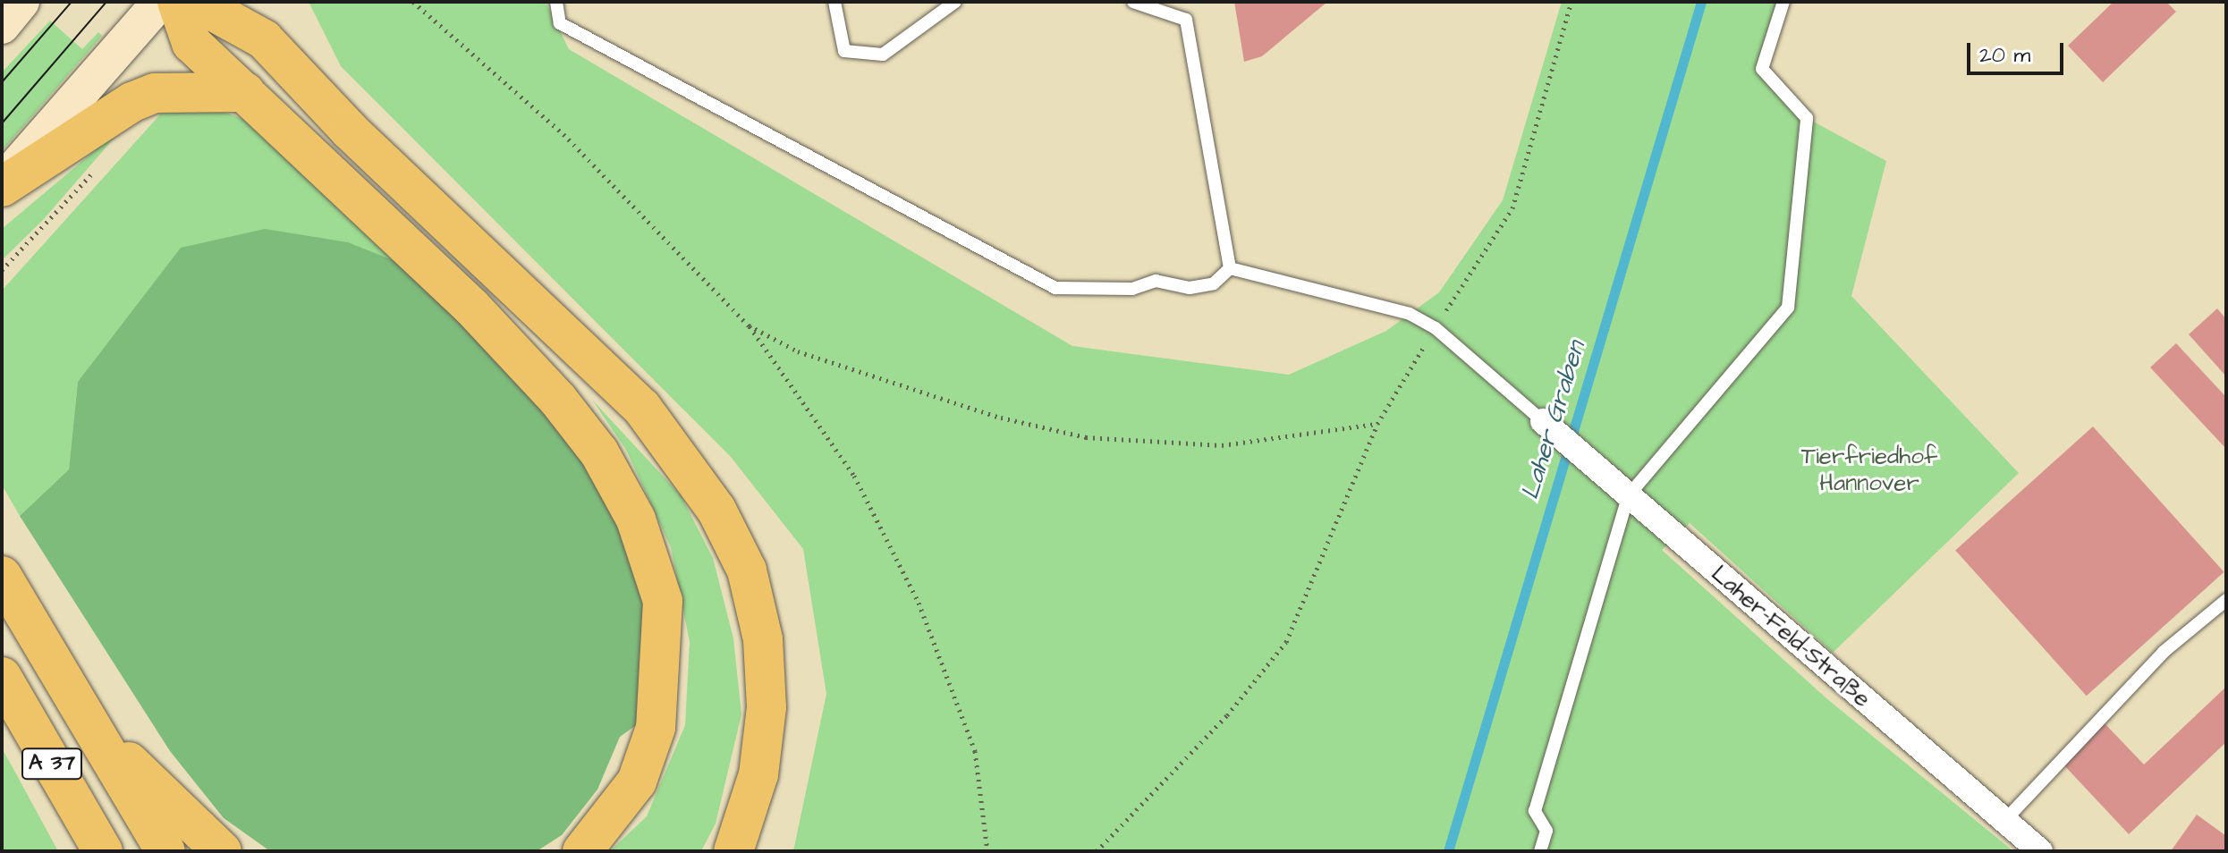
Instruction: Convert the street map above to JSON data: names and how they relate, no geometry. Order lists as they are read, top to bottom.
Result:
{
  "streets": {
    "highway": ["A 37"],
    "street": ["Laher-Feld-Straße"]
  },
  "water": ["Laher Graben"],
  "parks": ["Tierfriedhof Hannover"],
  "scale_bar": "20 m"
}
